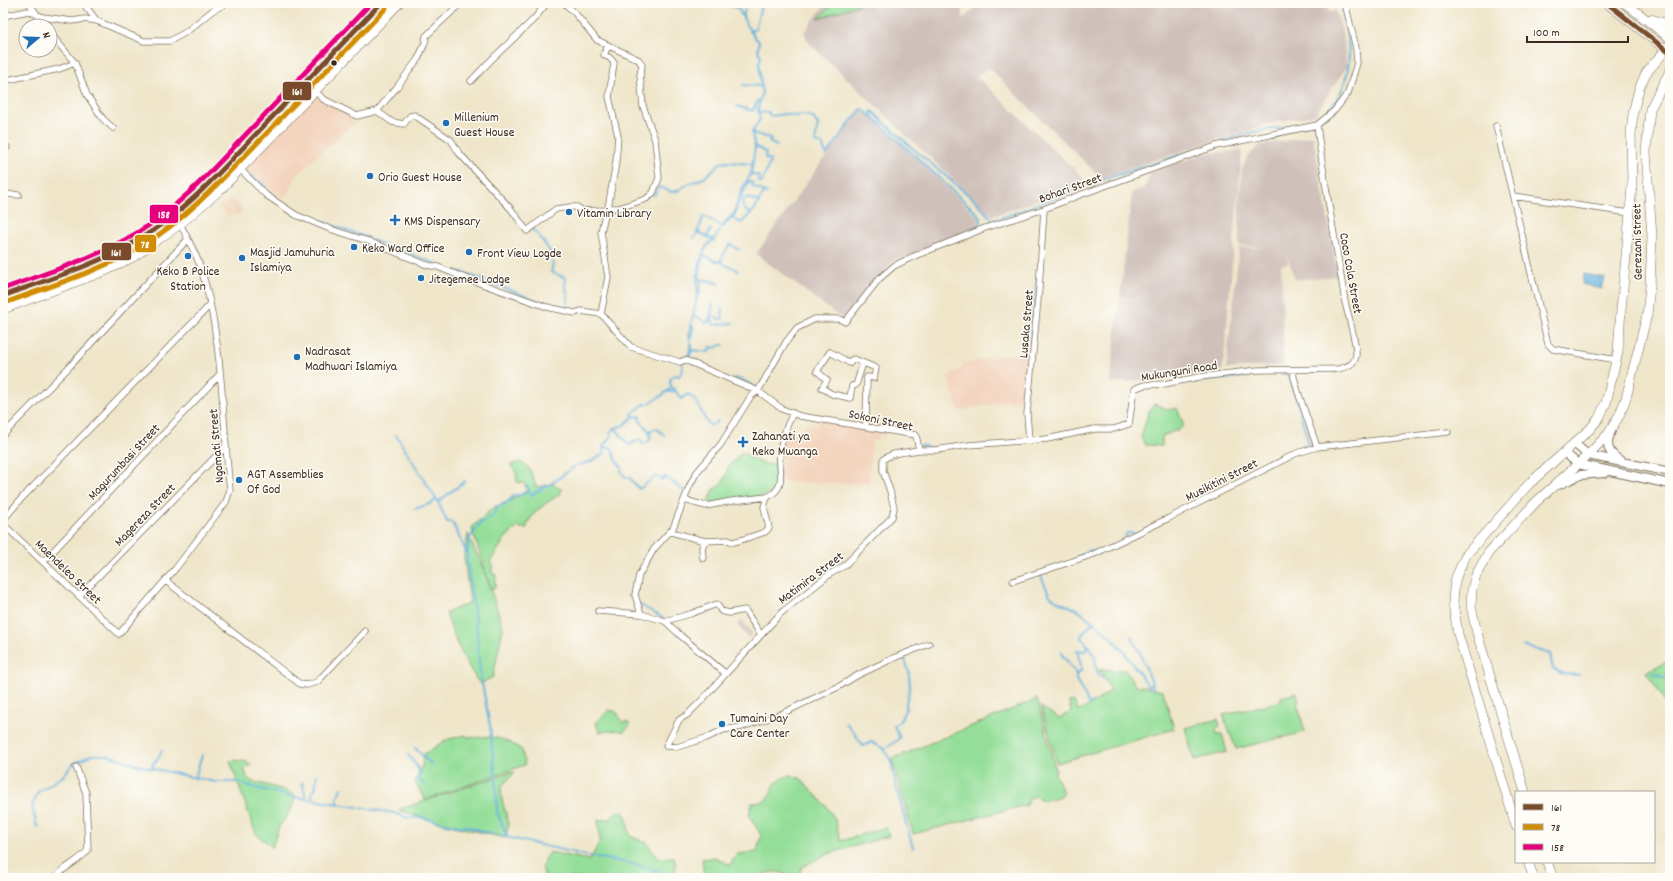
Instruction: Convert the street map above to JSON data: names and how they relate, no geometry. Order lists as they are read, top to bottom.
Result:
{
  "streets": {
    "main road": ["Gerezani Street"],
    "street": [
      "Bohari Street",
      "Coco Cola Street",
      "Lusaka Street",
      "Mukunguni Road",
      "Sokoni Street",
      "Ngomati Street",
      "Magurumbasi Street",
      "Musikitini Street",
      "Magereza Street",
      "Maendeleo Street",
      "Matimira Street"
    ]
  },
  "crossings": [
    ["Bohari Street", "Coco Cola Street"],
    ["Bohari Street", "Lusaka Street"],
    ["Bohari Street", "Sokoni Street"],
    ["Coco Cola Street", "Mukunguni Road"],
    ["Lusaka Street", "Mukunguni Road"],
    ["Lusaka Street", "Sokoni Street"],
    ["Mukunguni Road", "Sokoni Street"],
    ["Sokoni Street", "Matimira Street"],
    ["Ngomati Street", "Magurumbasi Street"],
    ["Ngomati Street", "Magereza Street"],
    ["Ngomati Street", "Maendeleo Street"],
    ["Magurumbasi Street", "Maendeleo Street"],
    ["Magereza Street", "Maendeleo Street"]
  ],
  "places": {
    "other": [
      "Millenium Guest House",
      "Orio Guest House",
      "Vitamin Library",
      "Keko Ward Office",
      "Front View Logde",
      "Keko B Police Station",
      "Masjid Jamuhuria Islamiya",
      "Jitegemee Lodge",
      "Nadrasat Madhwari Islamiya",
      "AGT Assemblies Of God",
      "Tumaini Day Care Center"
    ],
    "health": ["KMS Dispensary", "Zahanati ya Keko Mwanga"]
  },
  "lines": ["transit line 161", "transit line 158", "transit line 78"],
  "legend": ["161", "78", "158"],
  "scale_bar": "100 m",
  "north": "right"
}
